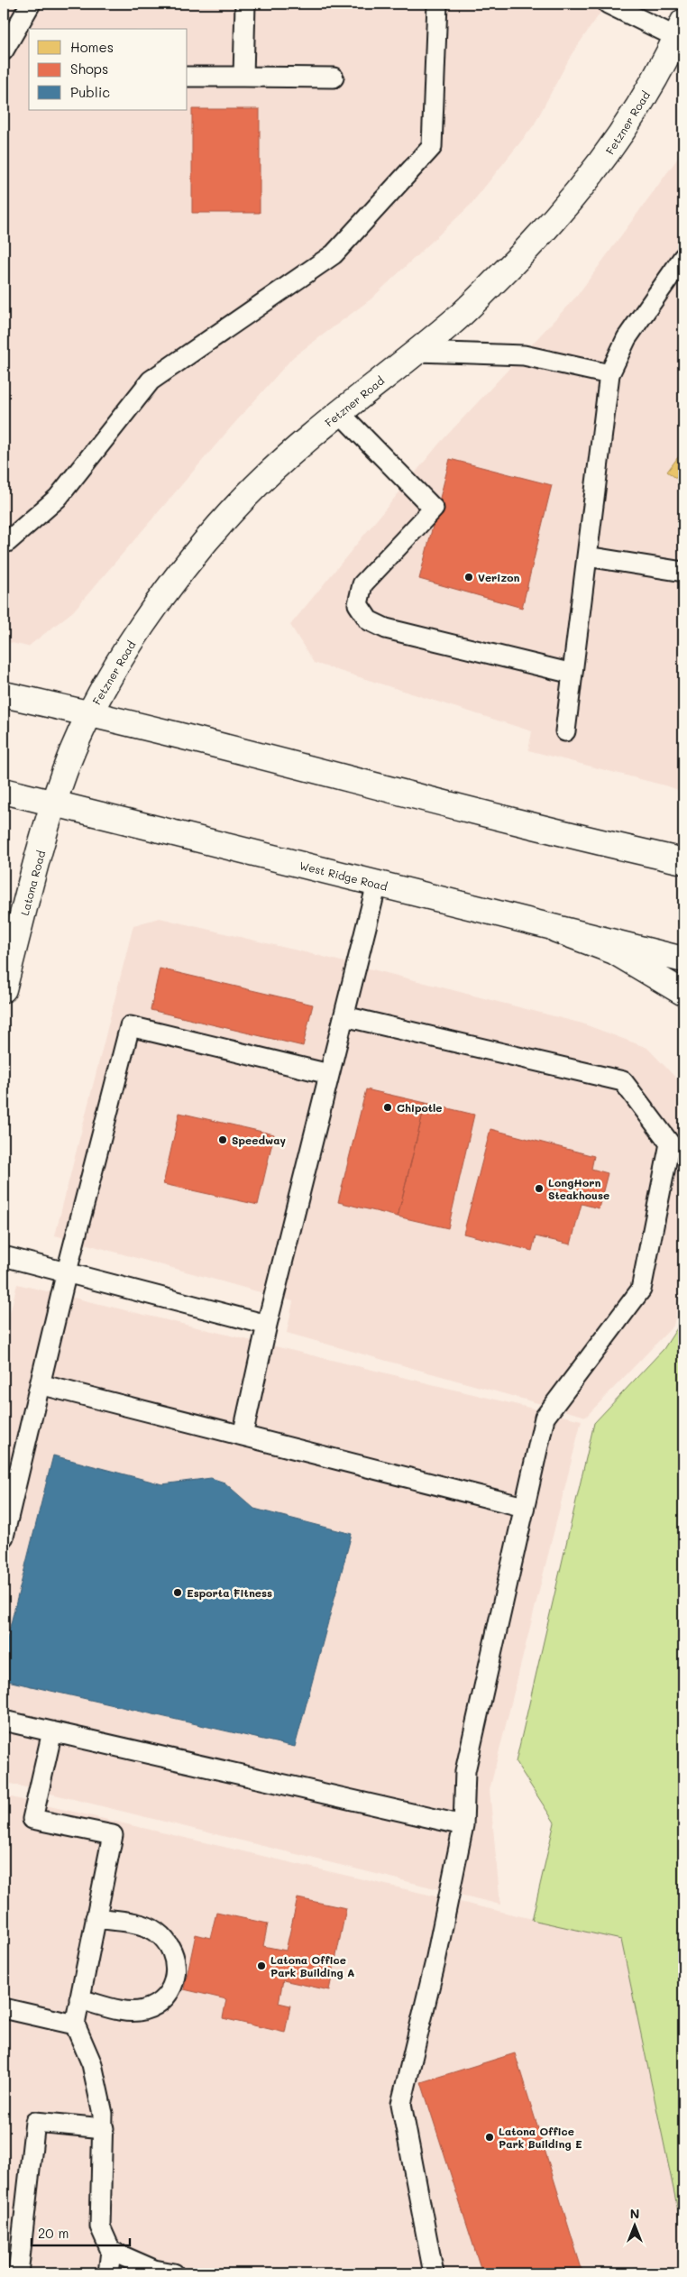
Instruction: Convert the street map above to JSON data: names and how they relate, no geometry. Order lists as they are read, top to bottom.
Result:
{
  "streets": {
    "main road": ["Fetzner Road", "West Ridge Road", "Latona Road"]
  },
  "crossings": [
    ["Fetzner Road", "West Ridge Road"],
    ["Fetzner Road", "Latona Road"],
    ["West Ridge Road", "Latona Road"]
  ],
  "places": [
    "Verizon",
    "Chipotle",
    "Speedway",
    "LongHorn Steakhouse",
    "Esporta Fitness",
    "Latona Office Park Building A",
    "Latona Office Park Building E"
  ],
  "legend": ["Homes", "Shops", "Public"],
  "scale_bar": "20 m",
  "north": "top"
}
